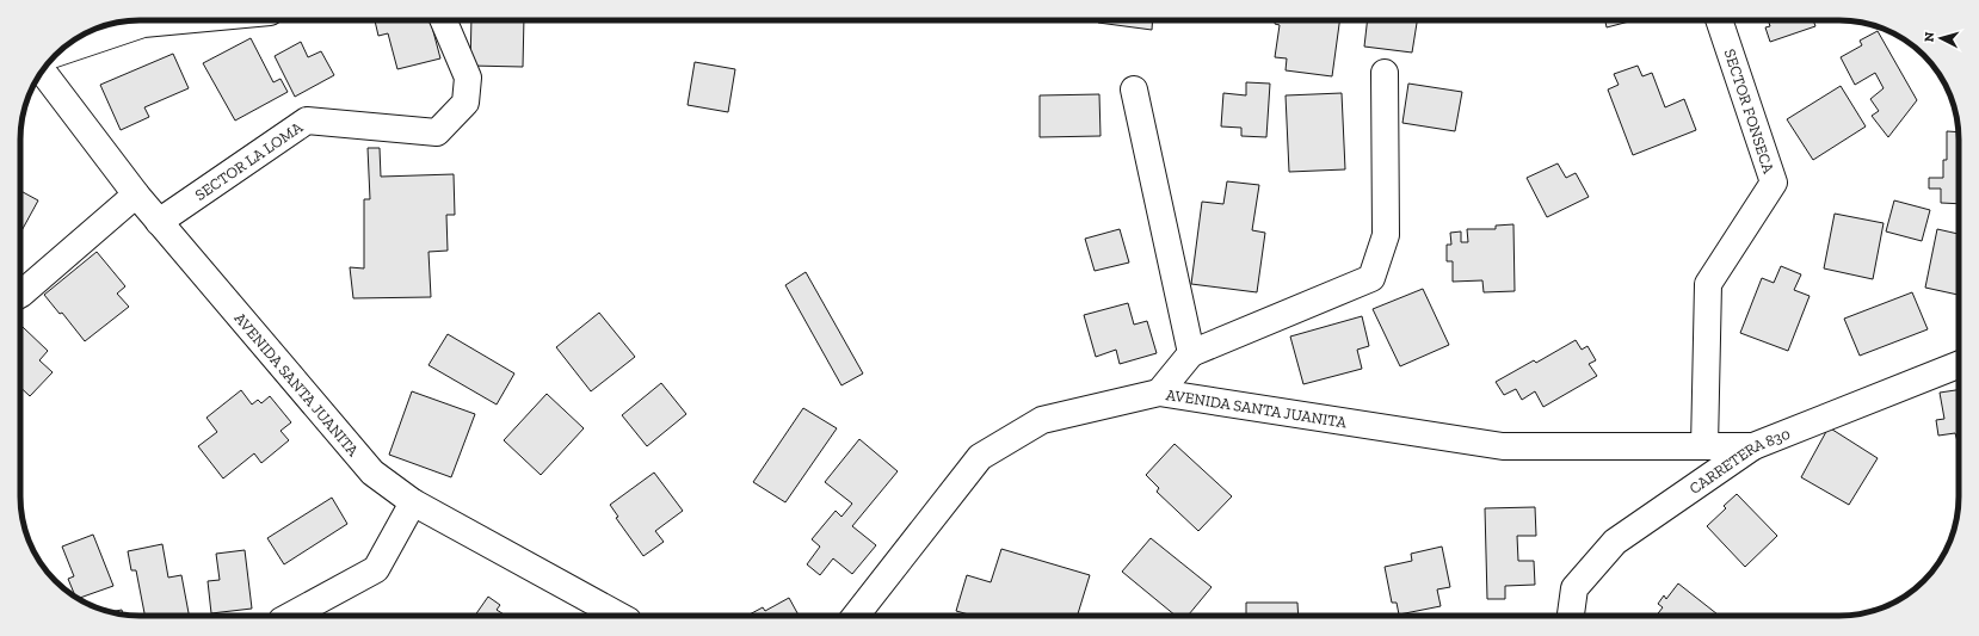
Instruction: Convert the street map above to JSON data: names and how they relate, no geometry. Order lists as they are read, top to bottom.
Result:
{
  "streets": {
    "street": [
      "SECTOR FONSECA",
      "SECTOR LA LOMA",
      "AVENIDA SANTA JUANITA",
      "CARRETERA 830"
    ]
  },
  "crossings": [
    ["SECTOR FONSECA", "AVENIDA SANTA JUANITA"],
    ["SECTOR LA LOMA", "AVENIDA SANTA JUANITA"],
    ["AVENIDA SANTA JUANITA", "CARRETERA 830"]
  ],
  "north": "left"
}
